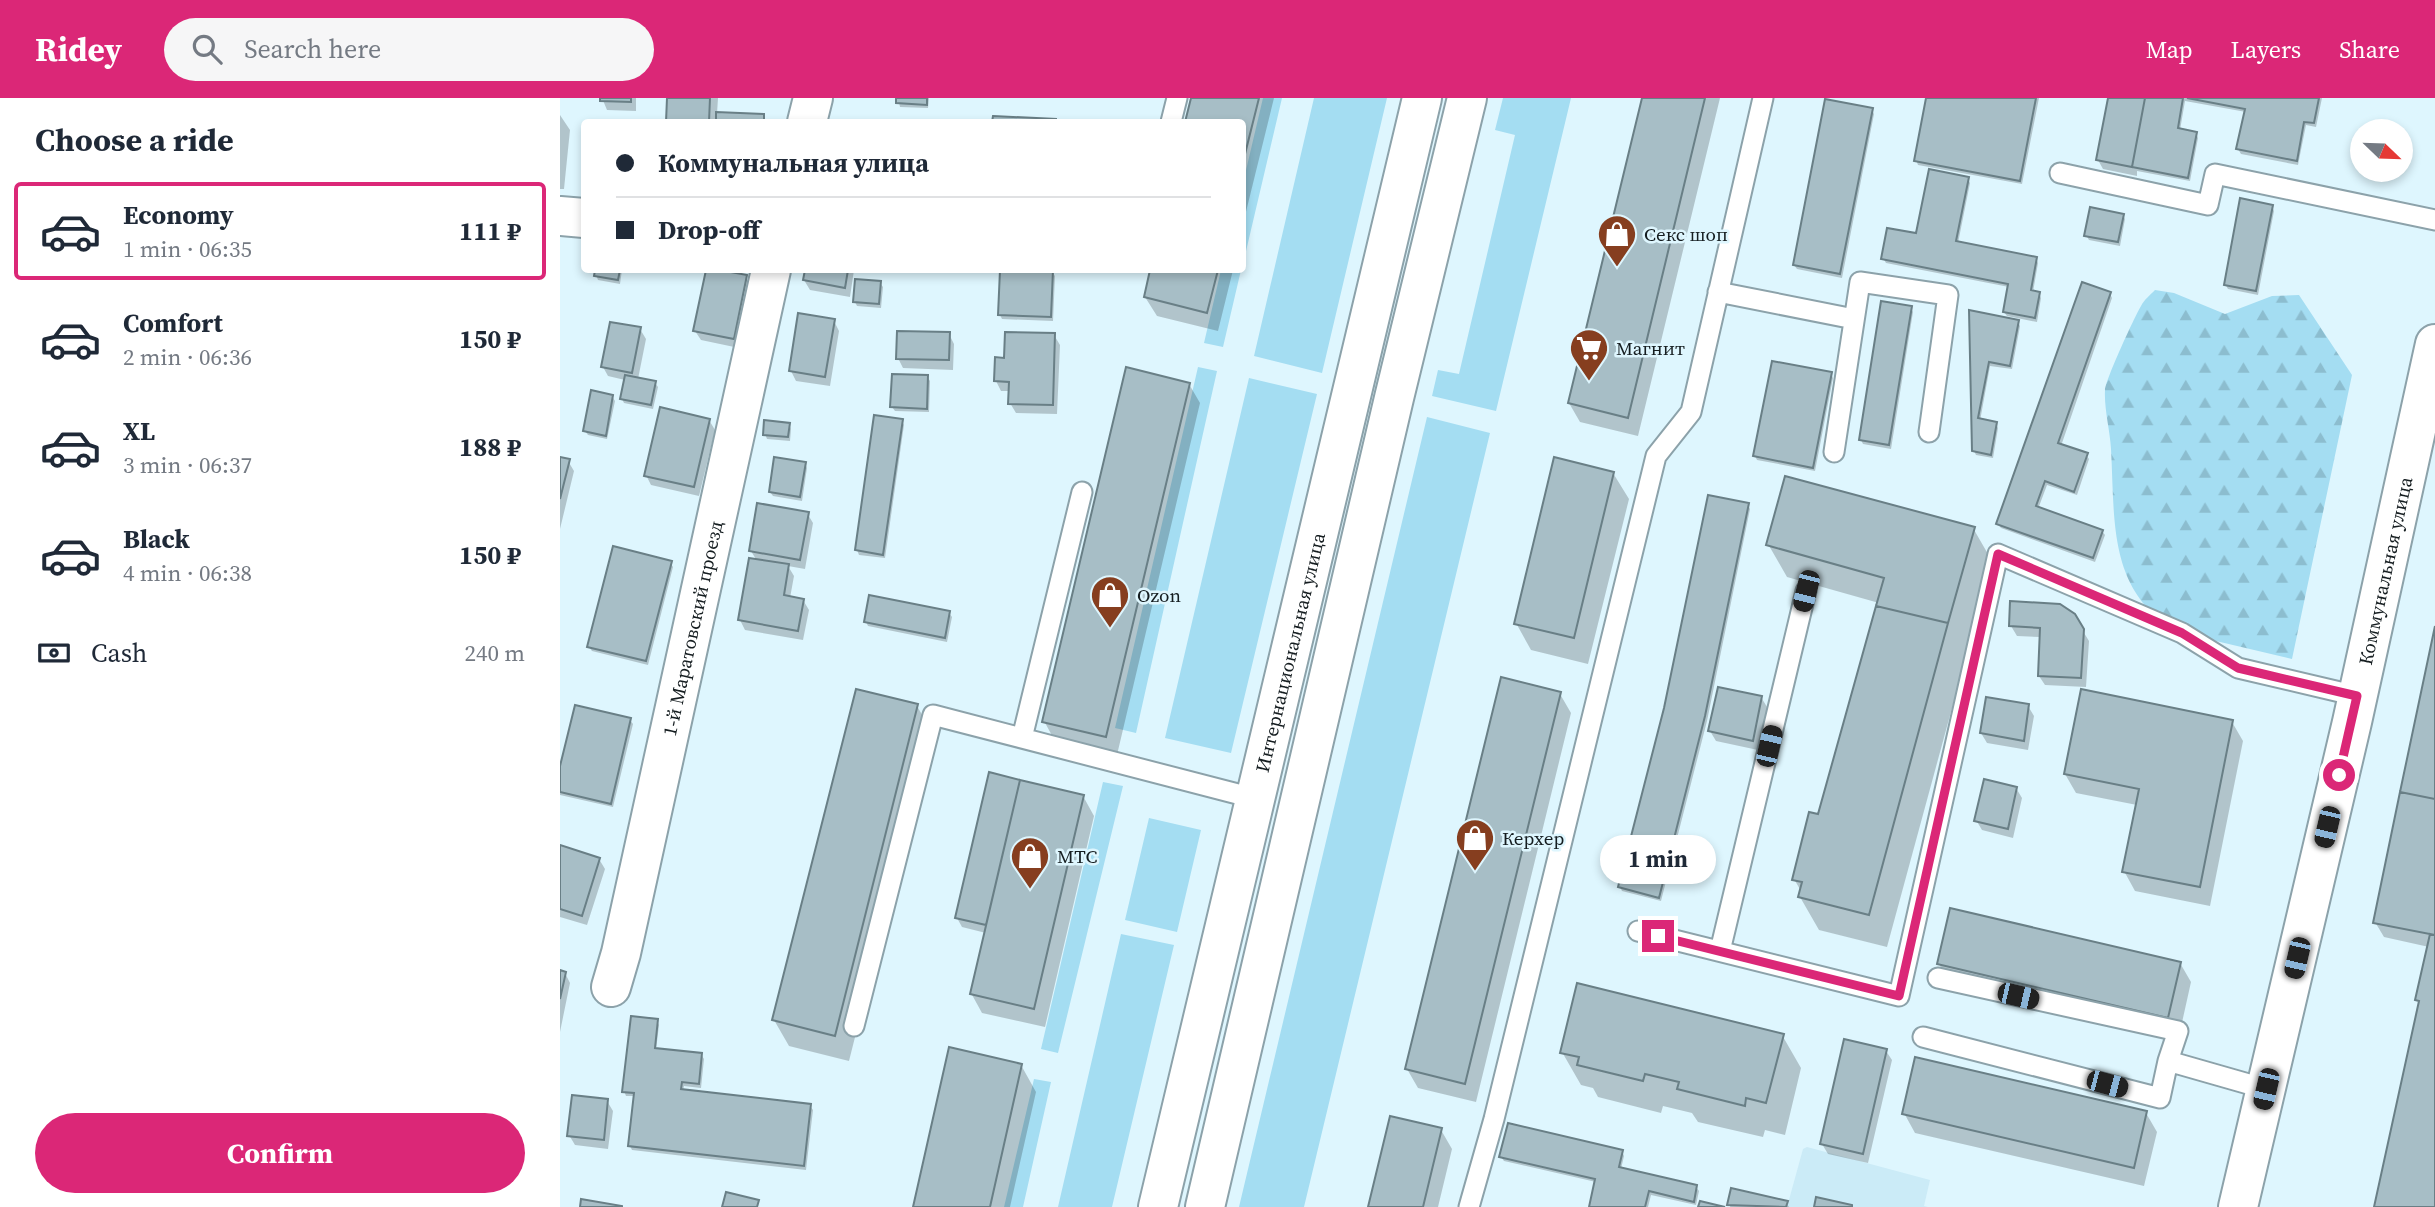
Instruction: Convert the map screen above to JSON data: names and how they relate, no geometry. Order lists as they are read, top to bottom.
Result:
{
  "streets": {
    "main road": ["Коммунальная улица", "1-й Маратовский проезд", "Интернациональная улица"]
  },
  "places": {
    "shop": [
      "Секс шоп",
      "Ozon",
      "Керхер",
      "МТС"
    ],
    "supermarket": ["Магнит"]
  },
  "north": "bottom right",
  "page": {
    "header": "Ridey",
    "search": "Search here",
    "nav": ["Map", "Layers", "Share"],
    "heading": "Choose a ride",
    "banner": ["Коммунальная улица", "Drop-off"],
    "list": [
      {
        "name": "Economy",
        "note": "1 min · 06:35",
        "value": "111 ₽"
      },
      {
        "name": "Comfort",
        "note": "2 min · 06:36",
        "value": "150 ₽"
      },
      {
        "name": "XL",
        "note": "3 min · 06:37",
        "value": "188 ₽"
      },
      {
        "name": "Black",
        "note": "4 min · 06:38",
        "value": "150 ₽"
      }
    ],
    "pay": ["Cash", "240 m"],
    "bubble": "1 min",
    "buttons": "Confirm"
  }
}
